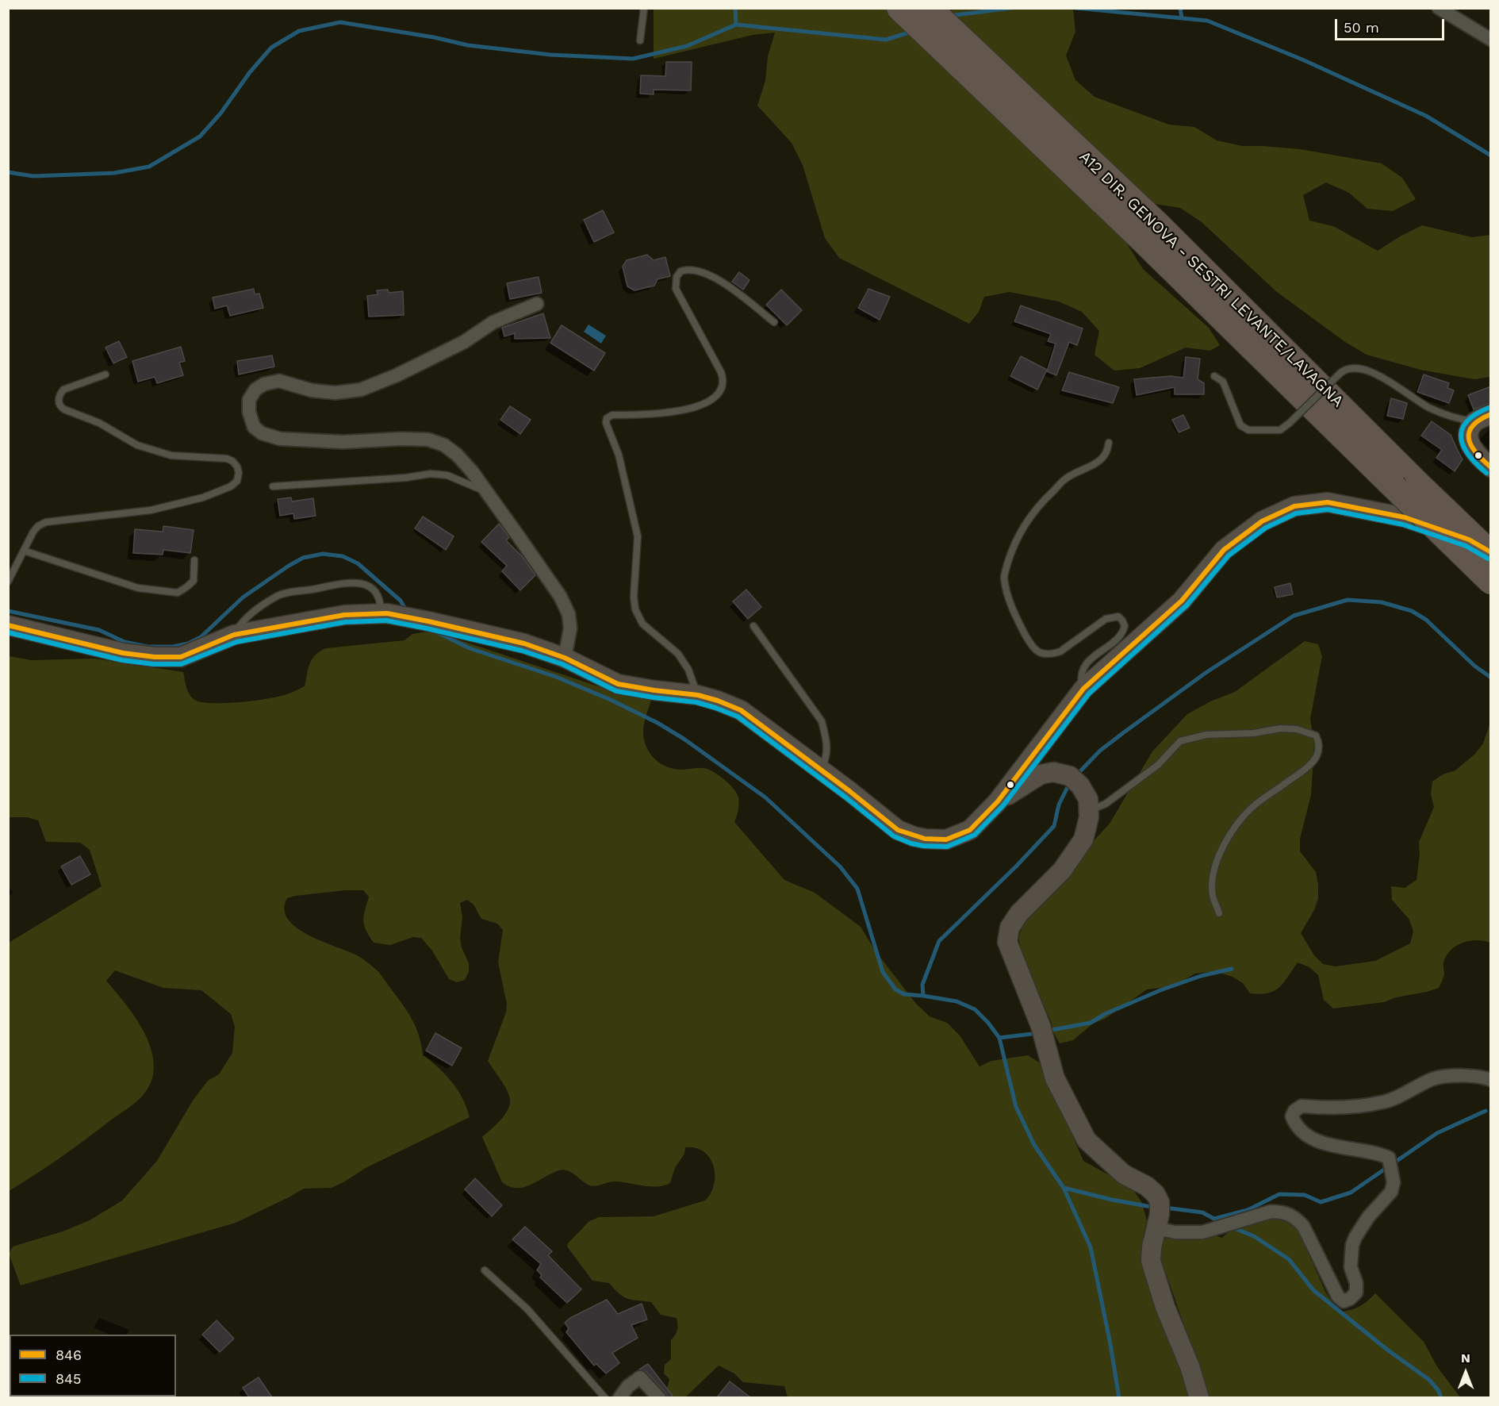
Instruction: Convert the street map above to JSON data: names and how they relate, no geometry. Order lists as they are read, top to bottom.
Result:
{
  "streets": {
    "highway": ["A12 DIR. GENOVA - SESTRI LEVANTE/LAVAGNA"]
  },
  "lines": ["transit line 845", "transit line 846"],
  "legend": ["846", "845"],
  "scale_bar": "50 m",
  "north": "top"
}
